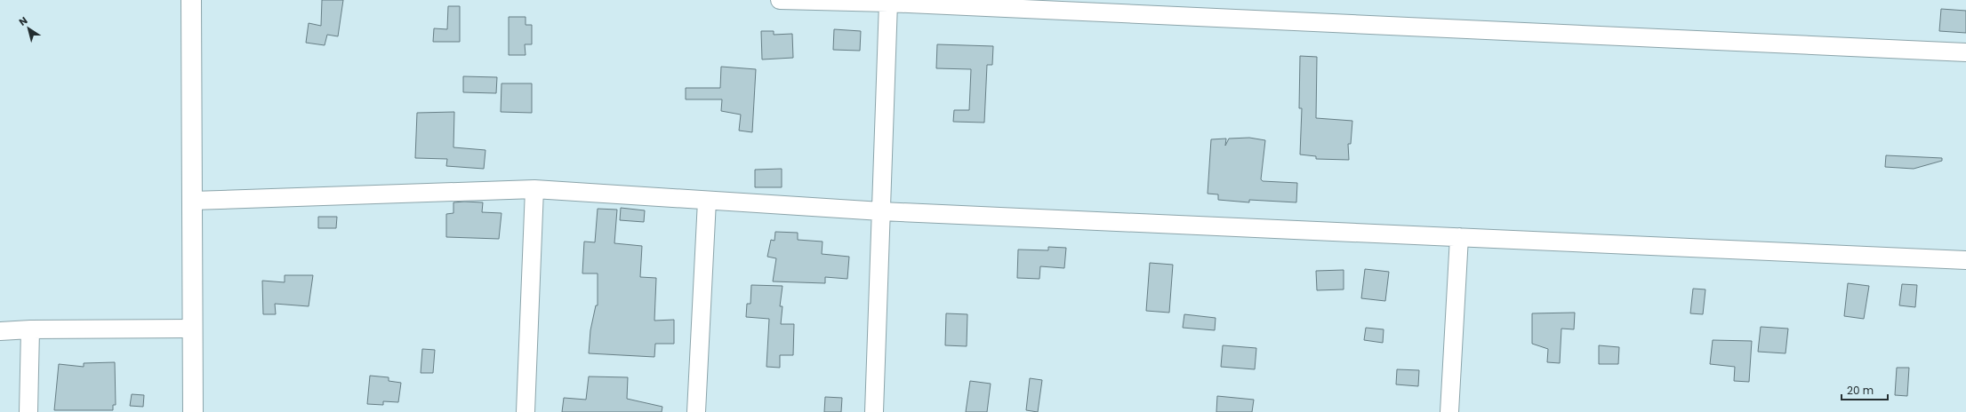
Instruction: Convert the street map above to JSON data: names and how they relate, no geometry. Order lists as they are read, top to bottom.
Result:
{
  "scale_bar": "20 m",
  "north": "top left"
}
